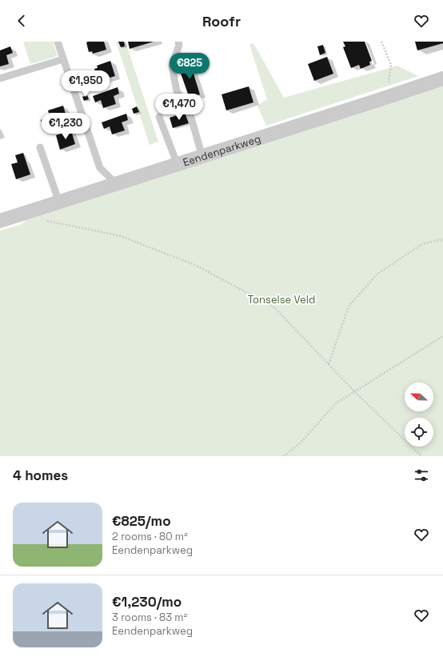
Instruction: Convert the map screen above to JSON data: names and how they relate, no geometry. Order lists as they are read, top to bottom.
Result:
{
  "streets": {
    "street": ["Eendenparkweg"]
  },
  "parks": ["Tonselse Veld"],
  "north": "left",
  "page": {
    "header": "Roofr",
    "price": [
      "€825",
      "€1,950",
      "€1,470",
      "€1,230"
    ],
    "heading": "4 homes",
    "list": [
      {
        "name": "€825/mo",
        "note": "2 rooms · 80 m² · Eendenparkweg"
      },
      {
        "name": "€1,230/mo",
        "note": "3 rooms · 83 m² · Eendenparkweg"
      }
    ]
  }
}
